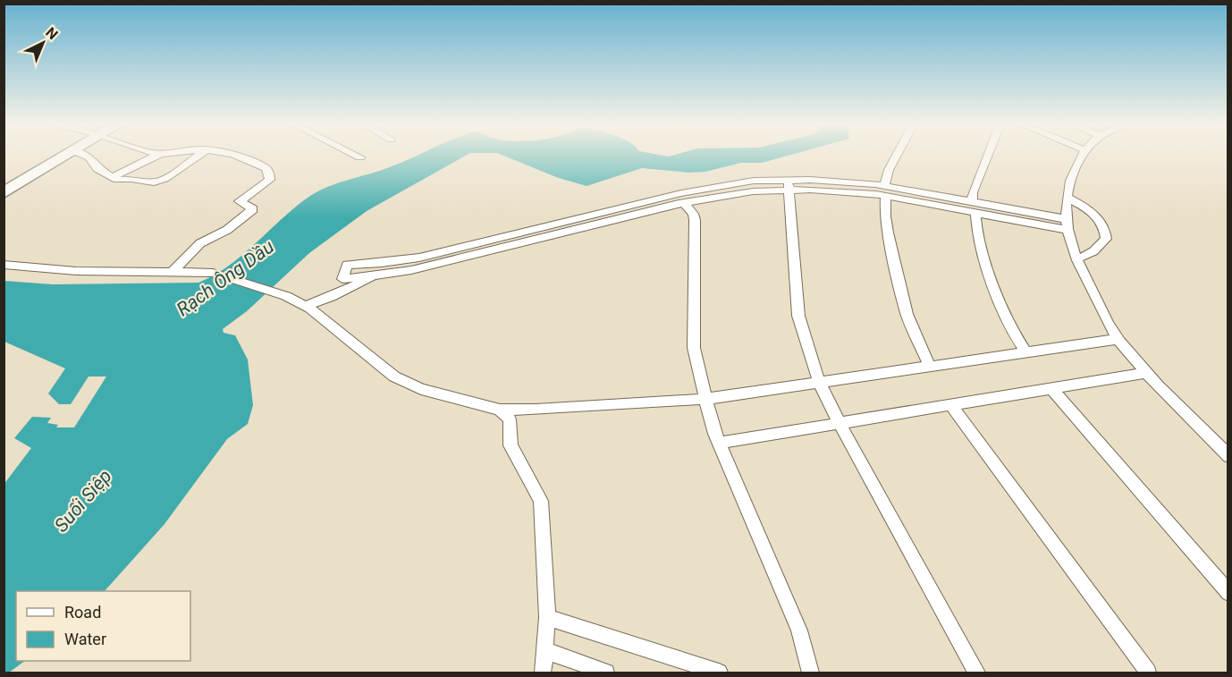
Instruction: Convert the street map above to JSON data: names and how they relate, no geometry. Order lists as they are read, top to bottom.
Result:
{
  "water": ["Rạch Ông Dầu", "Suối Siệp"],
  "legend": ["Road", "Water"],
  "north": "top right"
}
